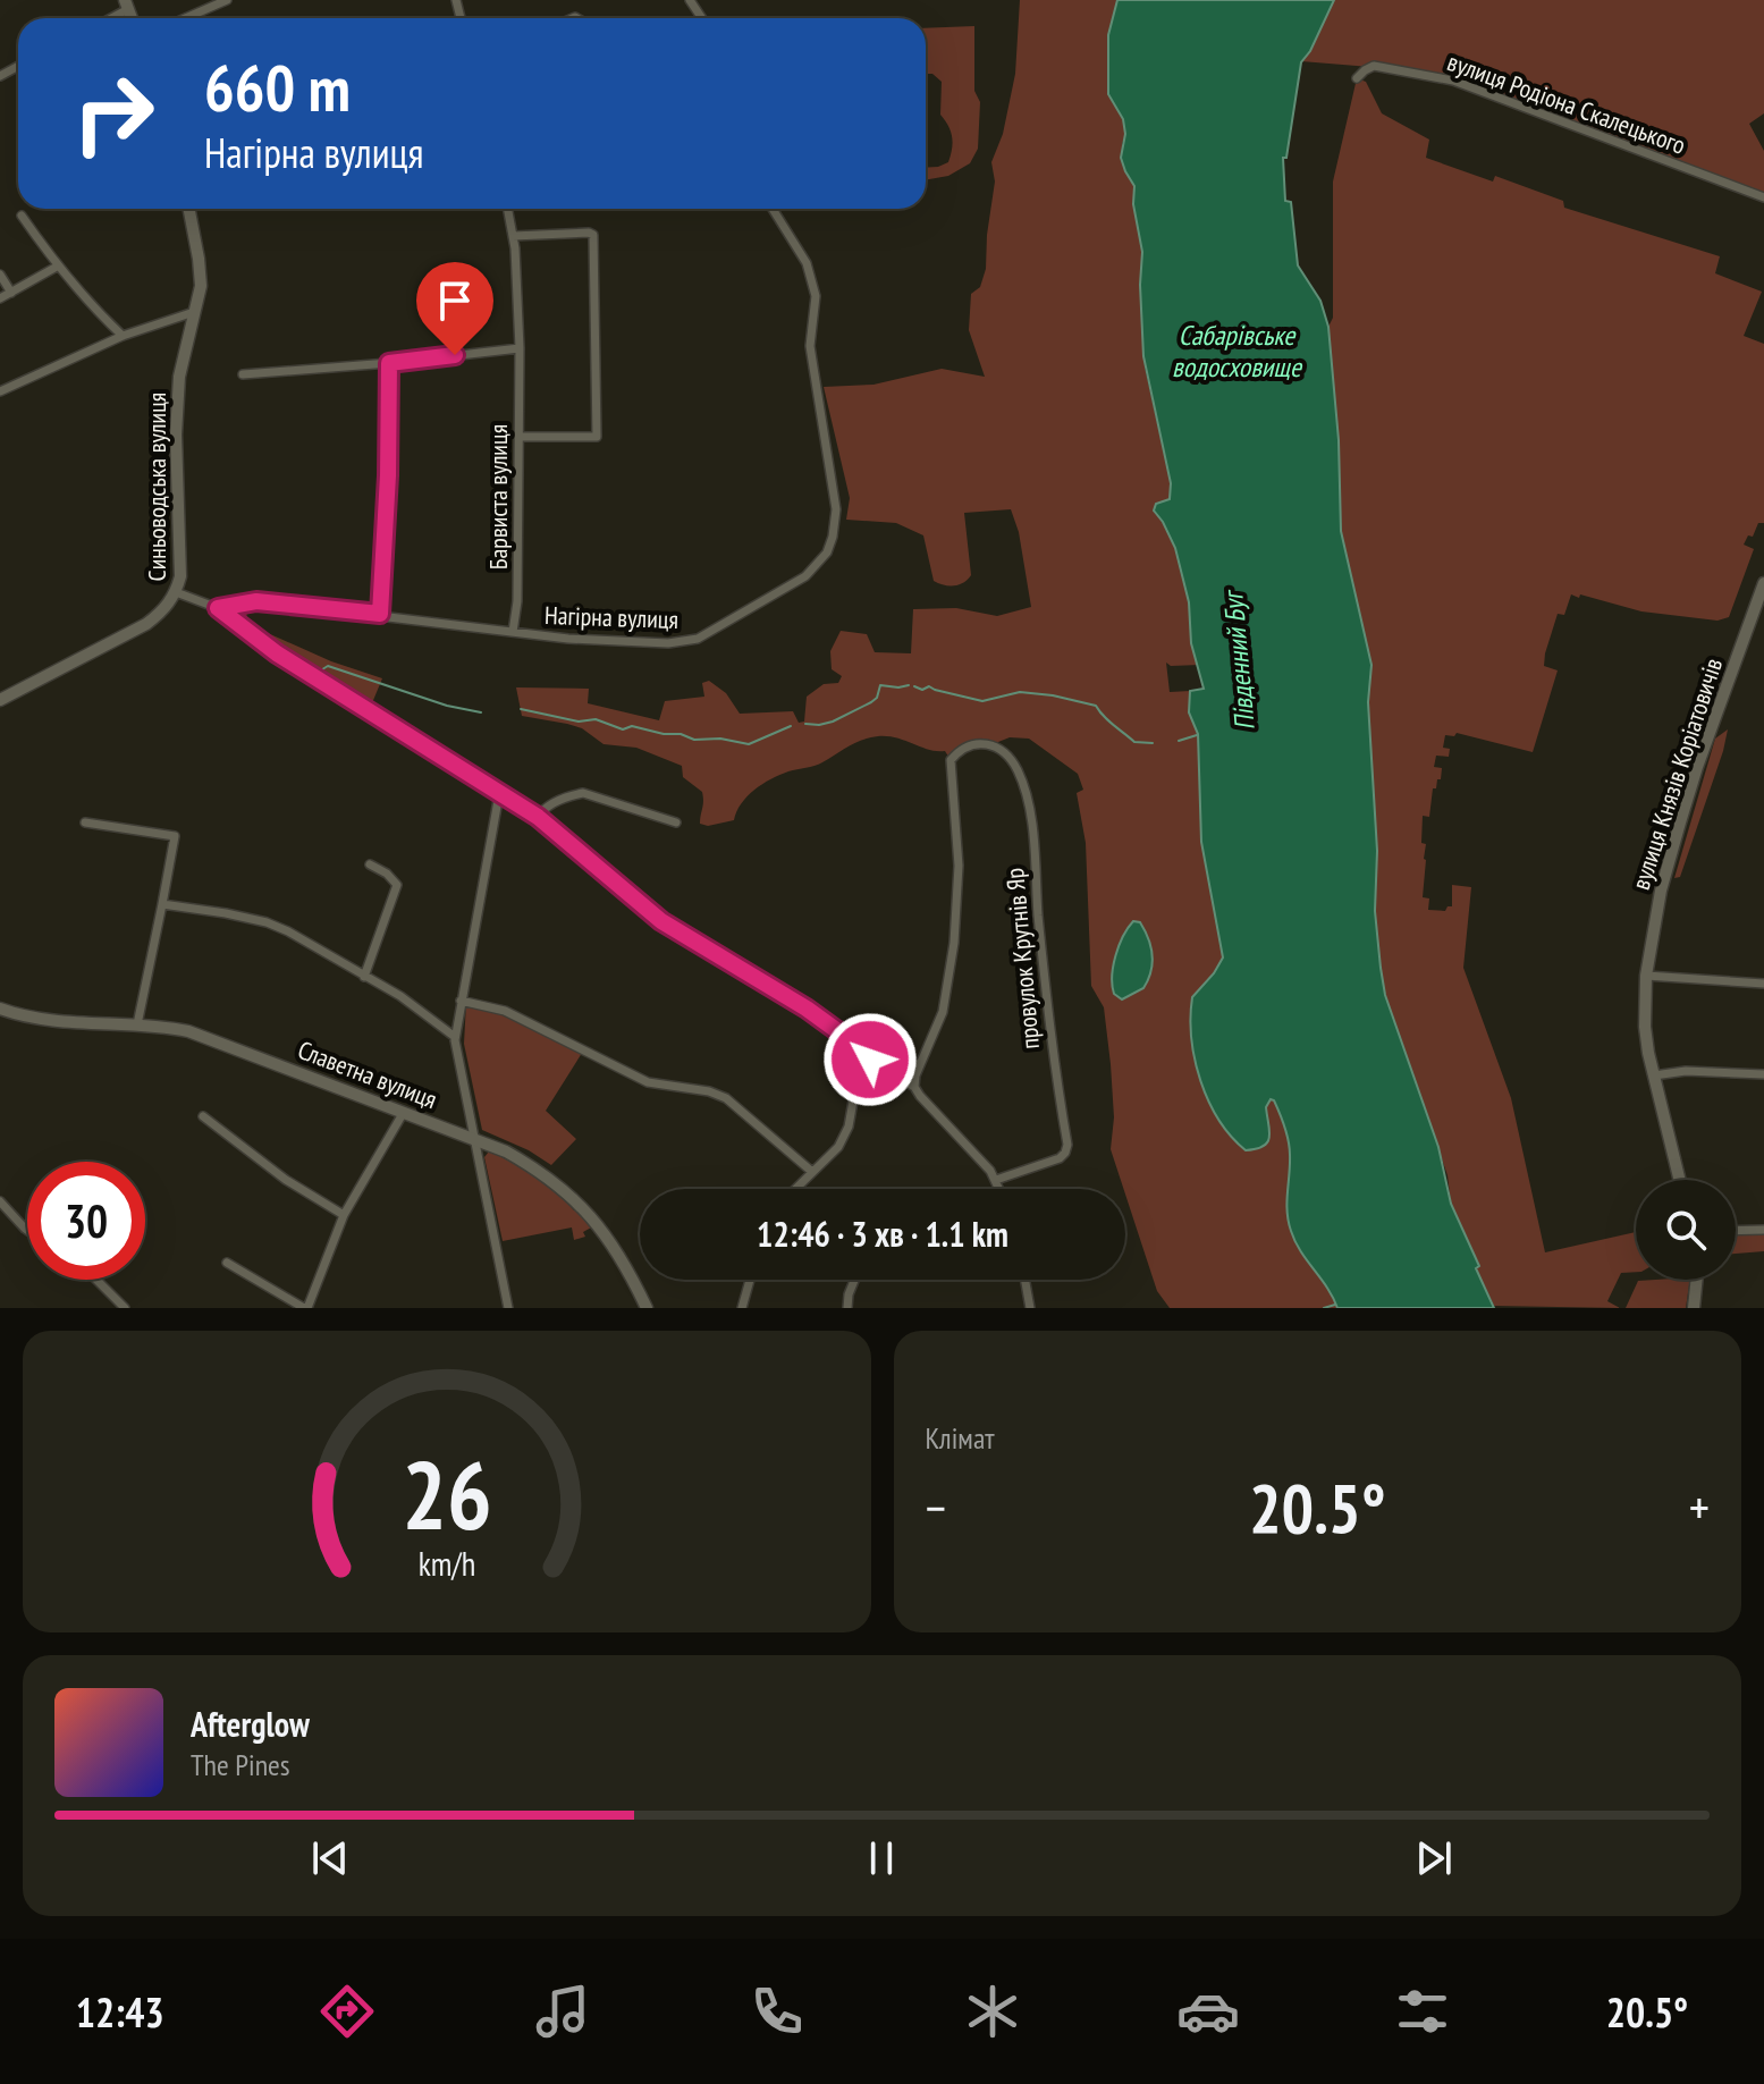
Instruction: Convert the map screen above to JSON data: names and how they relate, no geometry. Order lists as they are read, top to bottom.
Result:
{
  "streets": {
    "main road": ["Синьоводська вулиця", "вулиця Князів Коріатовичів", "Славетна вулиця"],
    "street": [
      "вулиця Родіона Скалецького",
      "Барвиста вулиця",
      "Нагірна вулиця",
      "провулок Крутнів Яр"
    ]
  },
  "crossings": [
    ["Синьоводська вулиця", "Нагірна вулиця"],
    ["Синьоводська вулиця", "провулок Крутнів Яр"],
    ["Барвиста вулиця", "Нагірна вулиця"]
  ],
  "water": ["Сабарівське водосховище", "Південний Буг"],
  "page": {
    "turn": ["660 m", "Нагірна вулиця"],
    "limit": "30",
    "trip": "12:46 · 3 хв · 1.1 km",
    "tile": "Клімат",
    "heat": ["−", "20.5°", "+"],
    "song": ["Afterglow", "The Pines"],
    "tabs": ["12:43", "20.5°"],
    "gauge": ["26", "km/h"]
  }
}
